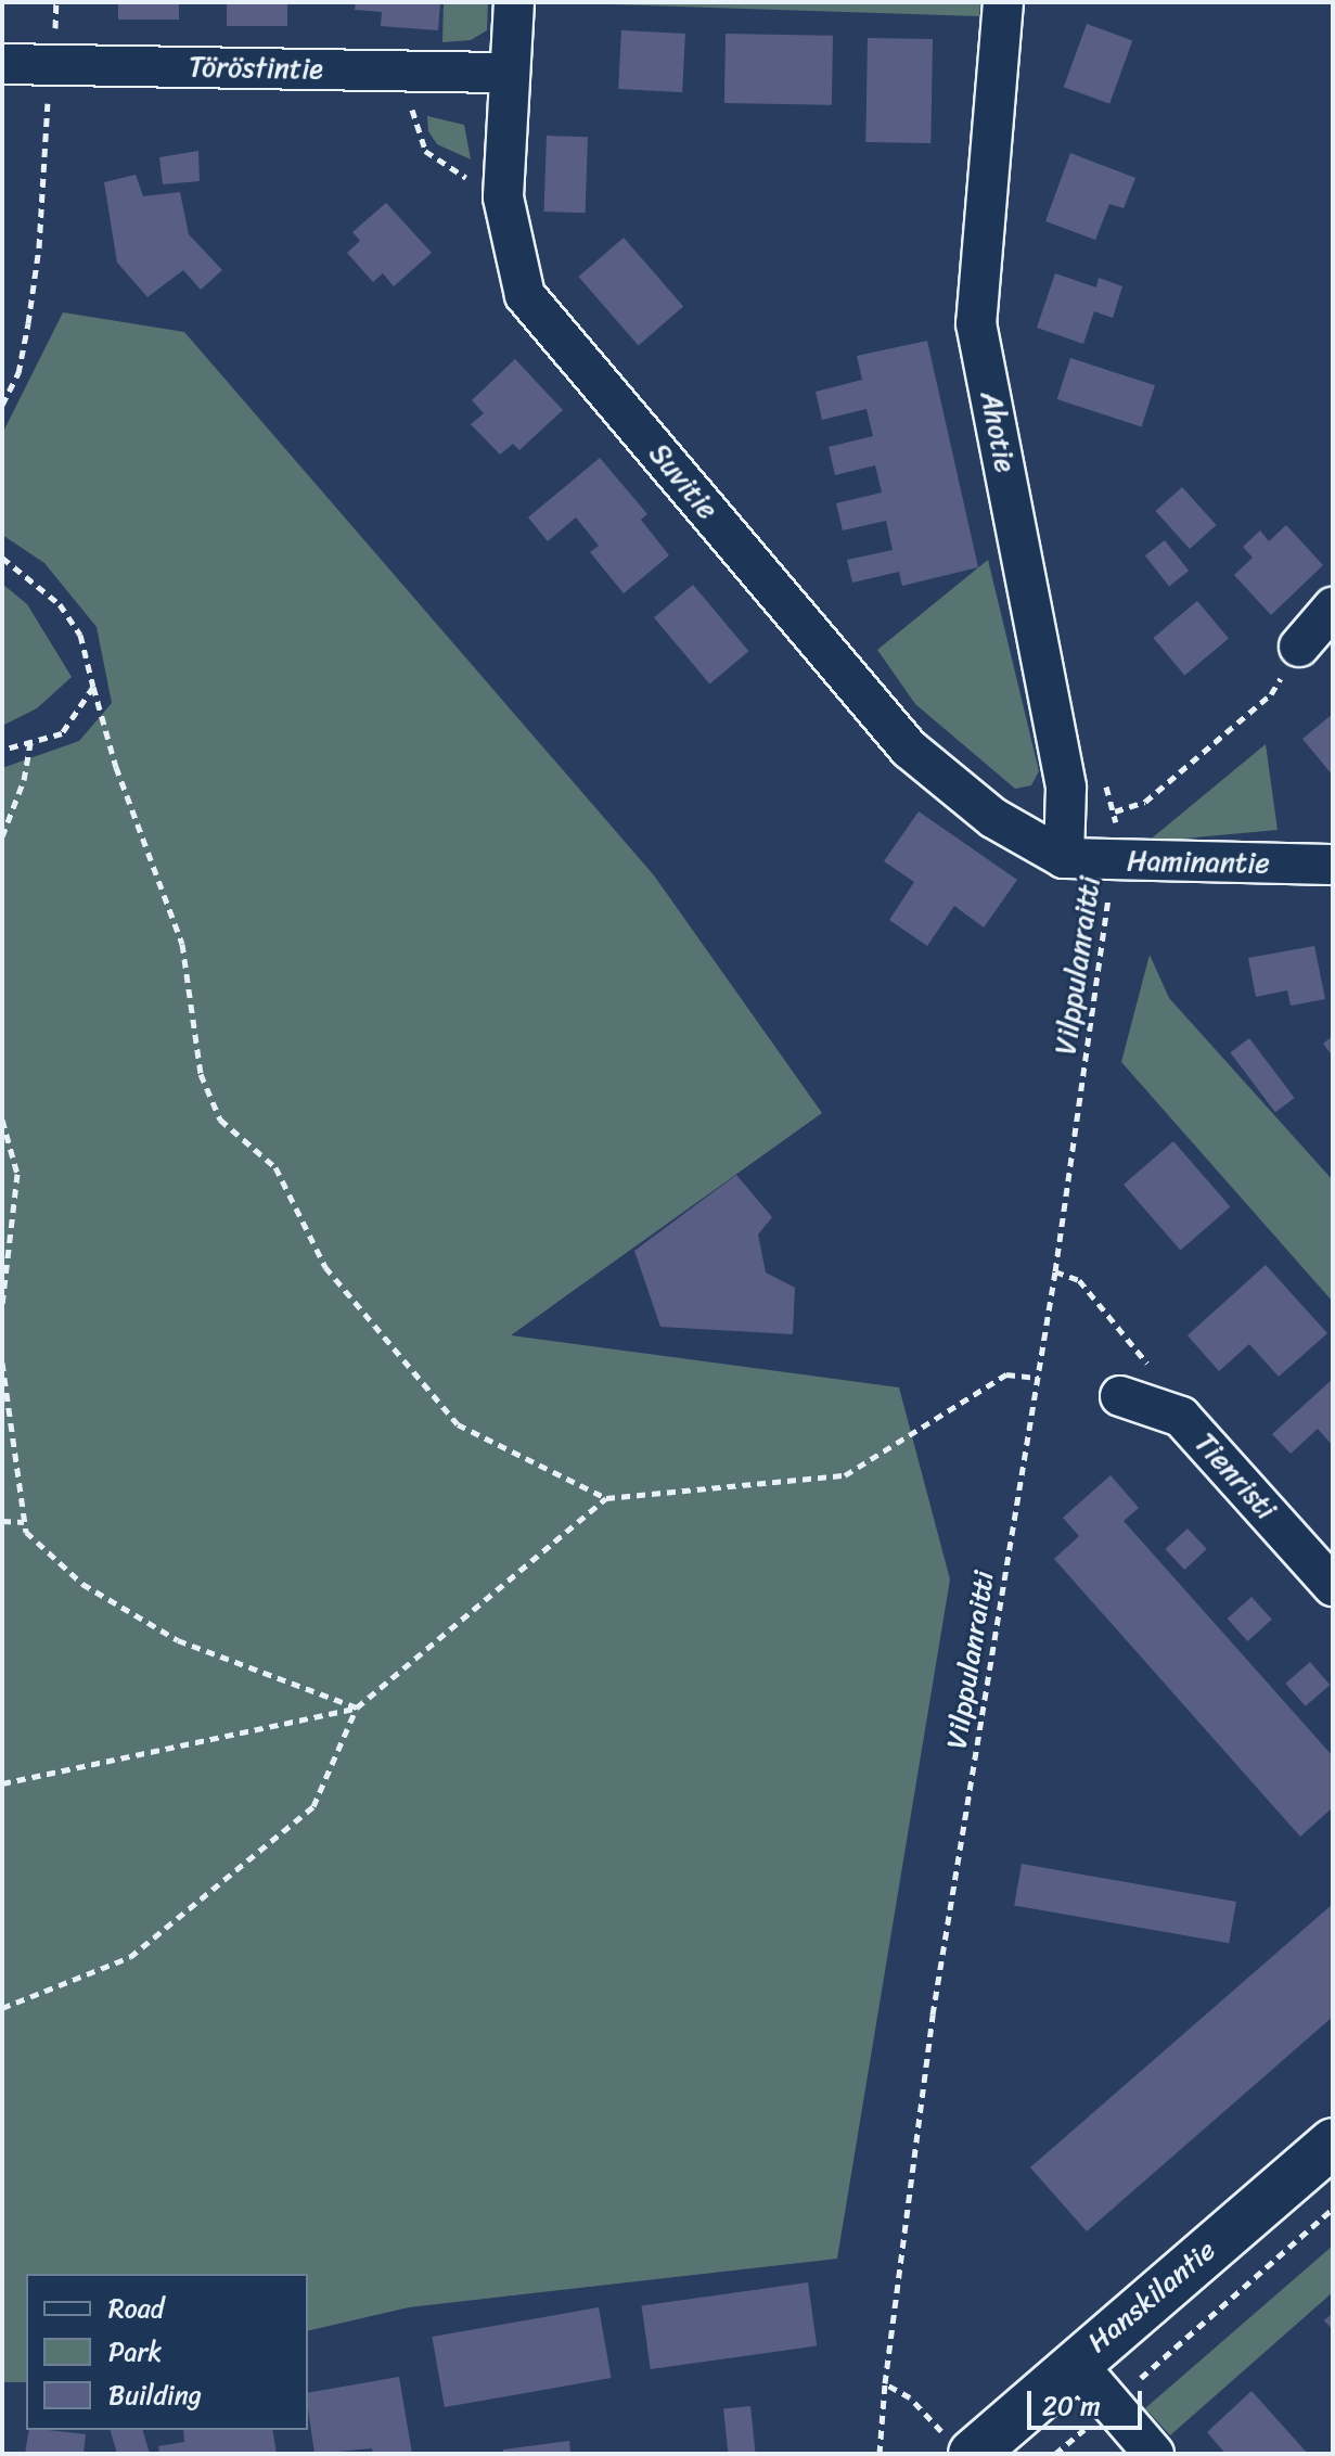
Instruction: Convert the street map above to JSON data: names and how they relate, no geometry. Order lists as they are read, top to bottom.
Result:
{
  "streets": {
    "street": [
      "Töröstintie",
      "Ahotie",
      "Suvitie",
      "Haminantie",
      "Tienristi",
      "Hanskilantie"
    ],
    "path": ["Vilppulanraitti"]
  },
  "crossings": [
    ["Töröstintie", "Suvitie"],
    ["Ahotie", "Suvitie"],
    ["Ahotie", "Haminantie"],
    ["Suvitie", "Haminantie"],
    ["Haminantie", "Vilppulanraitti"]
  ],
  "legend": ["Road", "Park", "Building"],
  "scale_bar": "20 m"
}
